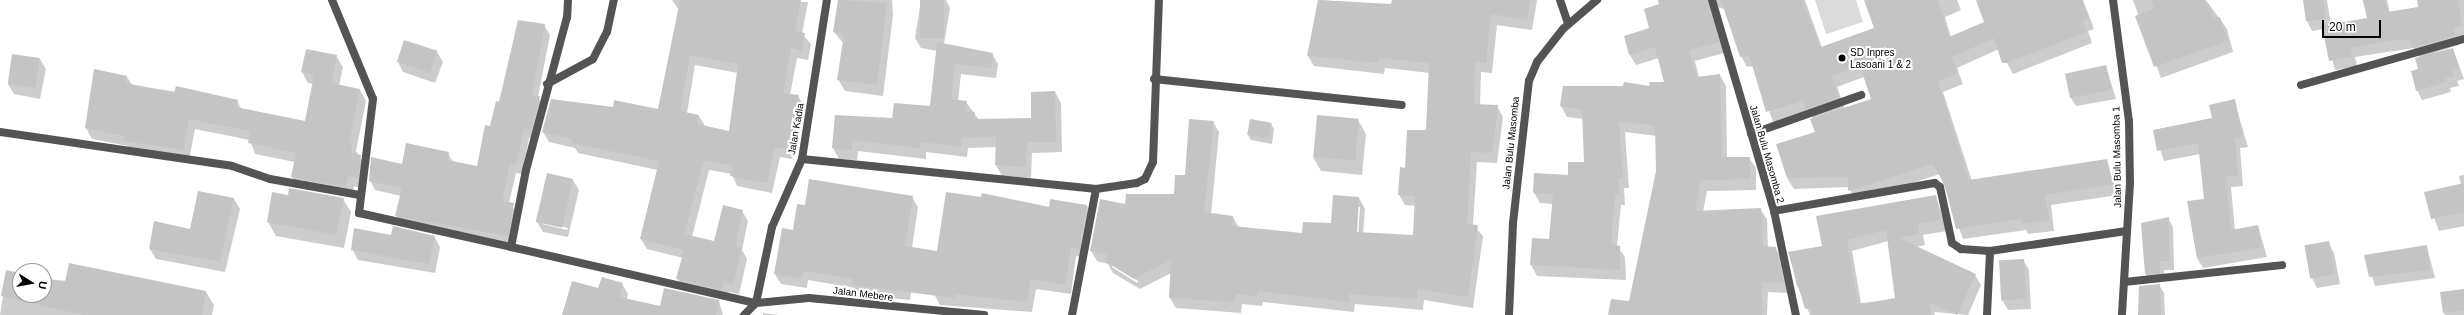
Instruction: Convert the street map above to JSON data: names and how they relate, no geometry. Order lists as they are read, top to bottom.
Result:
{
  "streets": {
    "street": [
      "Jalan Kadia",
      "Jalan Bulu Masomba",
      "Jalan Bulu Masomba 2",
      "Jalan Bulu Masomba 1",
      "Jalan Mebere"
    ]
  },
  "crossings": [
    ["Jalan Kadia", "Jalan Mebere"]
  ],
  "places": ["SD Inpres Lasoani 1 & 2"],
  "scale_bar": "20 m",
  "north": "right"
}
